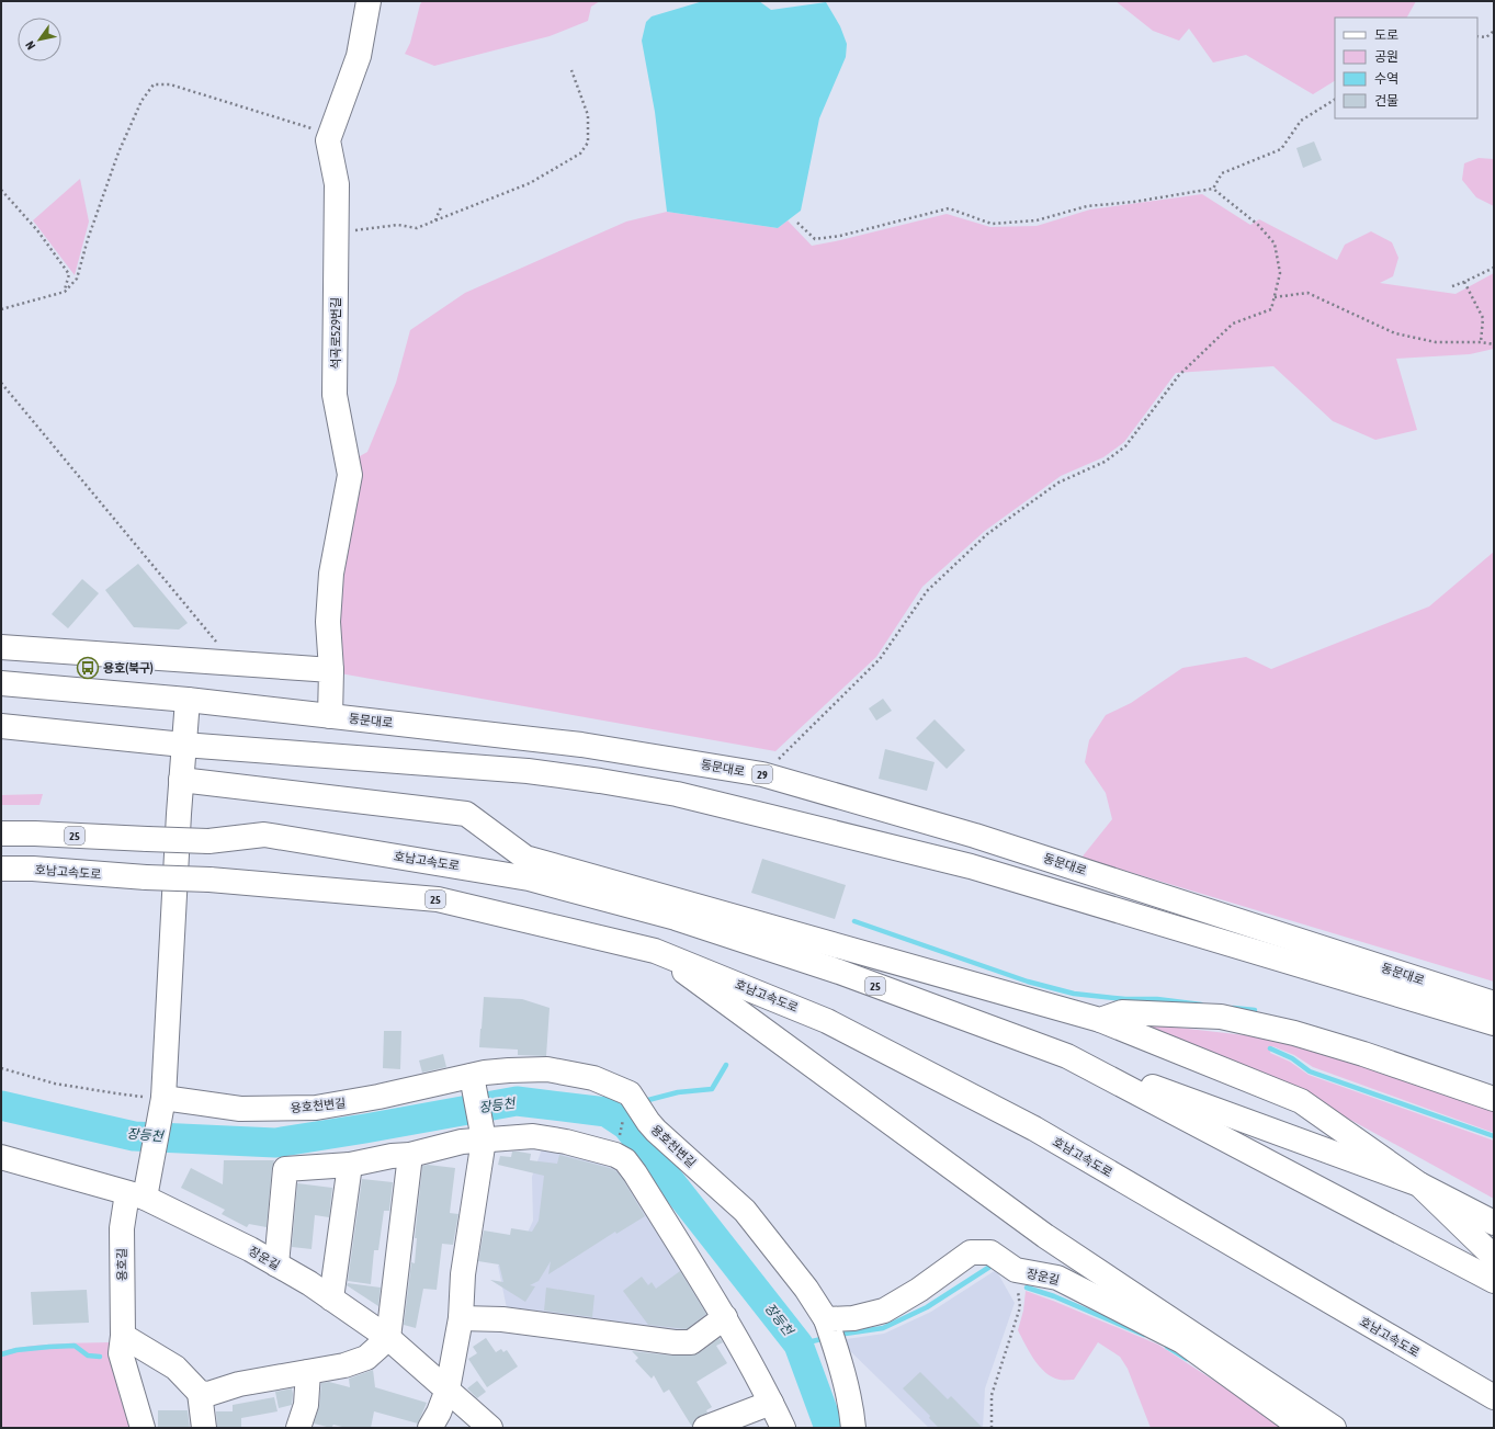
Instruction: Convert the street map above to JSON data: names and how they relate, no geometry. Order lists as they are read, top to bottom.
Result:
{
  "streets": {
    "main road": [
      "석곡로529번길",
      "동문대로",
      "29",
      "25",
      "호남고속도로",
      "용호천변길",
      "장운길",
      "용호길"
    ]
  },
  "crossings": [
    ["석곡로529번길", "동문대로"],
    ["동문대로", "용호길"],
    ["용호천변길", "장운길"],
    ["용호천변길", "용호길"],
    ["장운길", "용호길"]
  ],
  "water": ["장등천"],
  "places": {
    "bus stop": ["용호(북구)"]
  },
  "legend": [
    "도로",
    "공원",
    "수역",
    "건물"
  ],
  "north": "bottom left"
}
